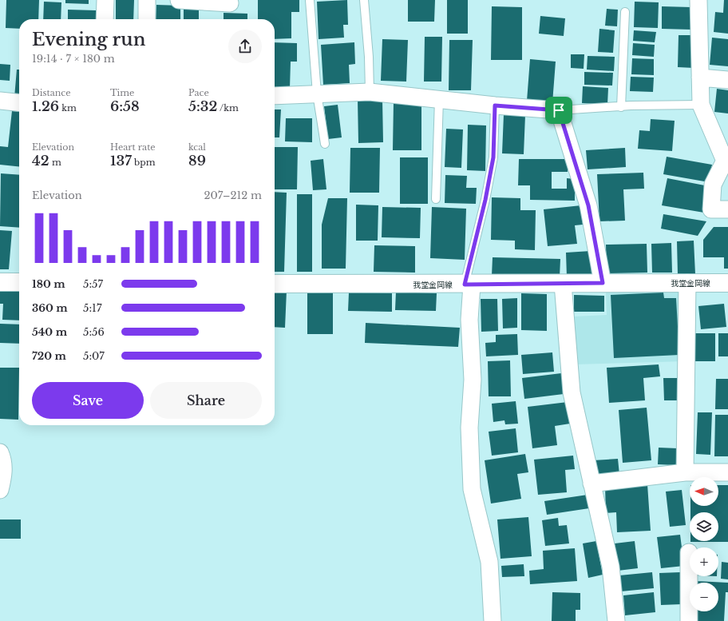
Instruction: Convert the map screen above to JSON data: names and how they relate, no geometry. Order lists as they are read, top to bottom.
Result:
{
  "streets": {
    "main road": ["我堂金岡線"]
  },
  "north": "left",
  "page": {
    "heading": ["Evening run", "19:14 · 7 × 180 m"],
    "stats": [
      ["Distance", "1.26 km"],
      ["Time", "6:58"],
      ["Pace", "5:32 /km"],
      ["Elevation", "42 m"],
      ["Heart rate", "137 bpm"],
      ["kcal", "89"]
    ],
    "chart": ["Elevation", "207–212 m"],
    "list": [
      {
        "name": "180 m",
        "note": "5:57"
      },
      {
        "name": "360 m",
        "note": "5:17"
      },
      {
        "name": "540 m",
        "note": "5:56"
      },
      {
        "name": "720 m",
        "note": "5:07"
      }
    ],
    "buttons": ["Save", "Share"],
    "map_buttons": ["+", "−"]
  }
}
